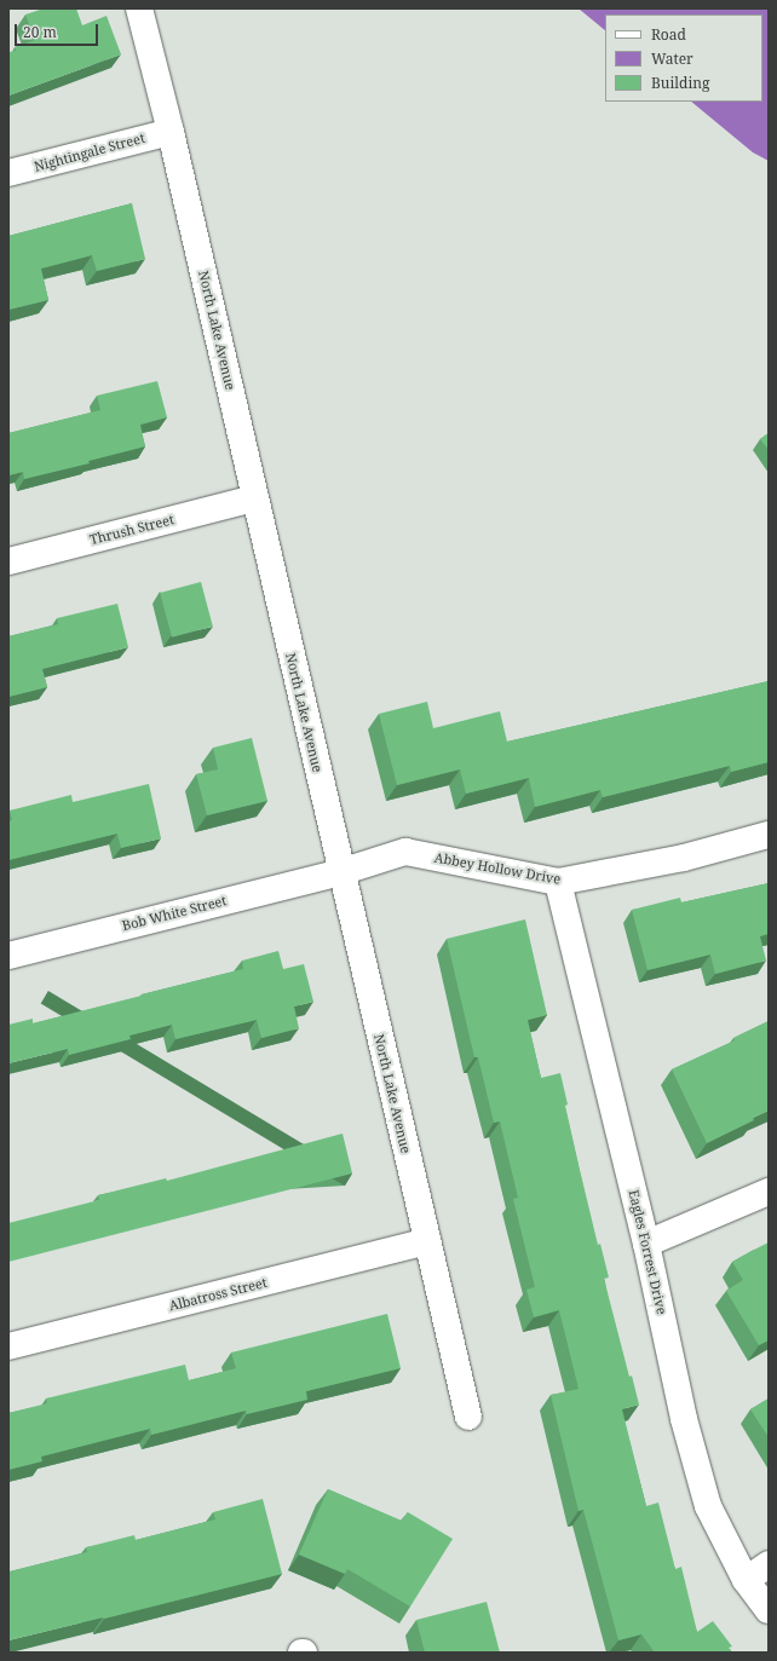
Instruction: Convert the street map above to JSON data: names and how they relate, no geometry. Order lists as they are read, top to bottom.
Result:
{
  "streets": {
    "street": [
      "Nightingale Street",
      "North Lake Avenue",
      "Thrush Street",
      "Abbey Hollow Drive",
      "Bob White Street",
      "Eagles Forrest Drive",
      "Albatross Street"
    ]
  },
  "crossings": [
    ["Nightingale Street", "North Lake Avenue"],
    ["North Lake Avenue", "Thrush Street"],
    ["North Lake Avenue", "Abbey Hollow Drive"],
    ["North Lake Avenue", "Bob White Street"],
    ["North Lake Avenue", "Albatross Street"],
    ["Abbey Hollow Drive", "Bob White Street"],
    ["Abbey Hollow Drive", "Eagles Forrest Drive"]
  ],
  "legend": ["Road", "Water", "Building"],
  "scale_bar": "20 m"
}
